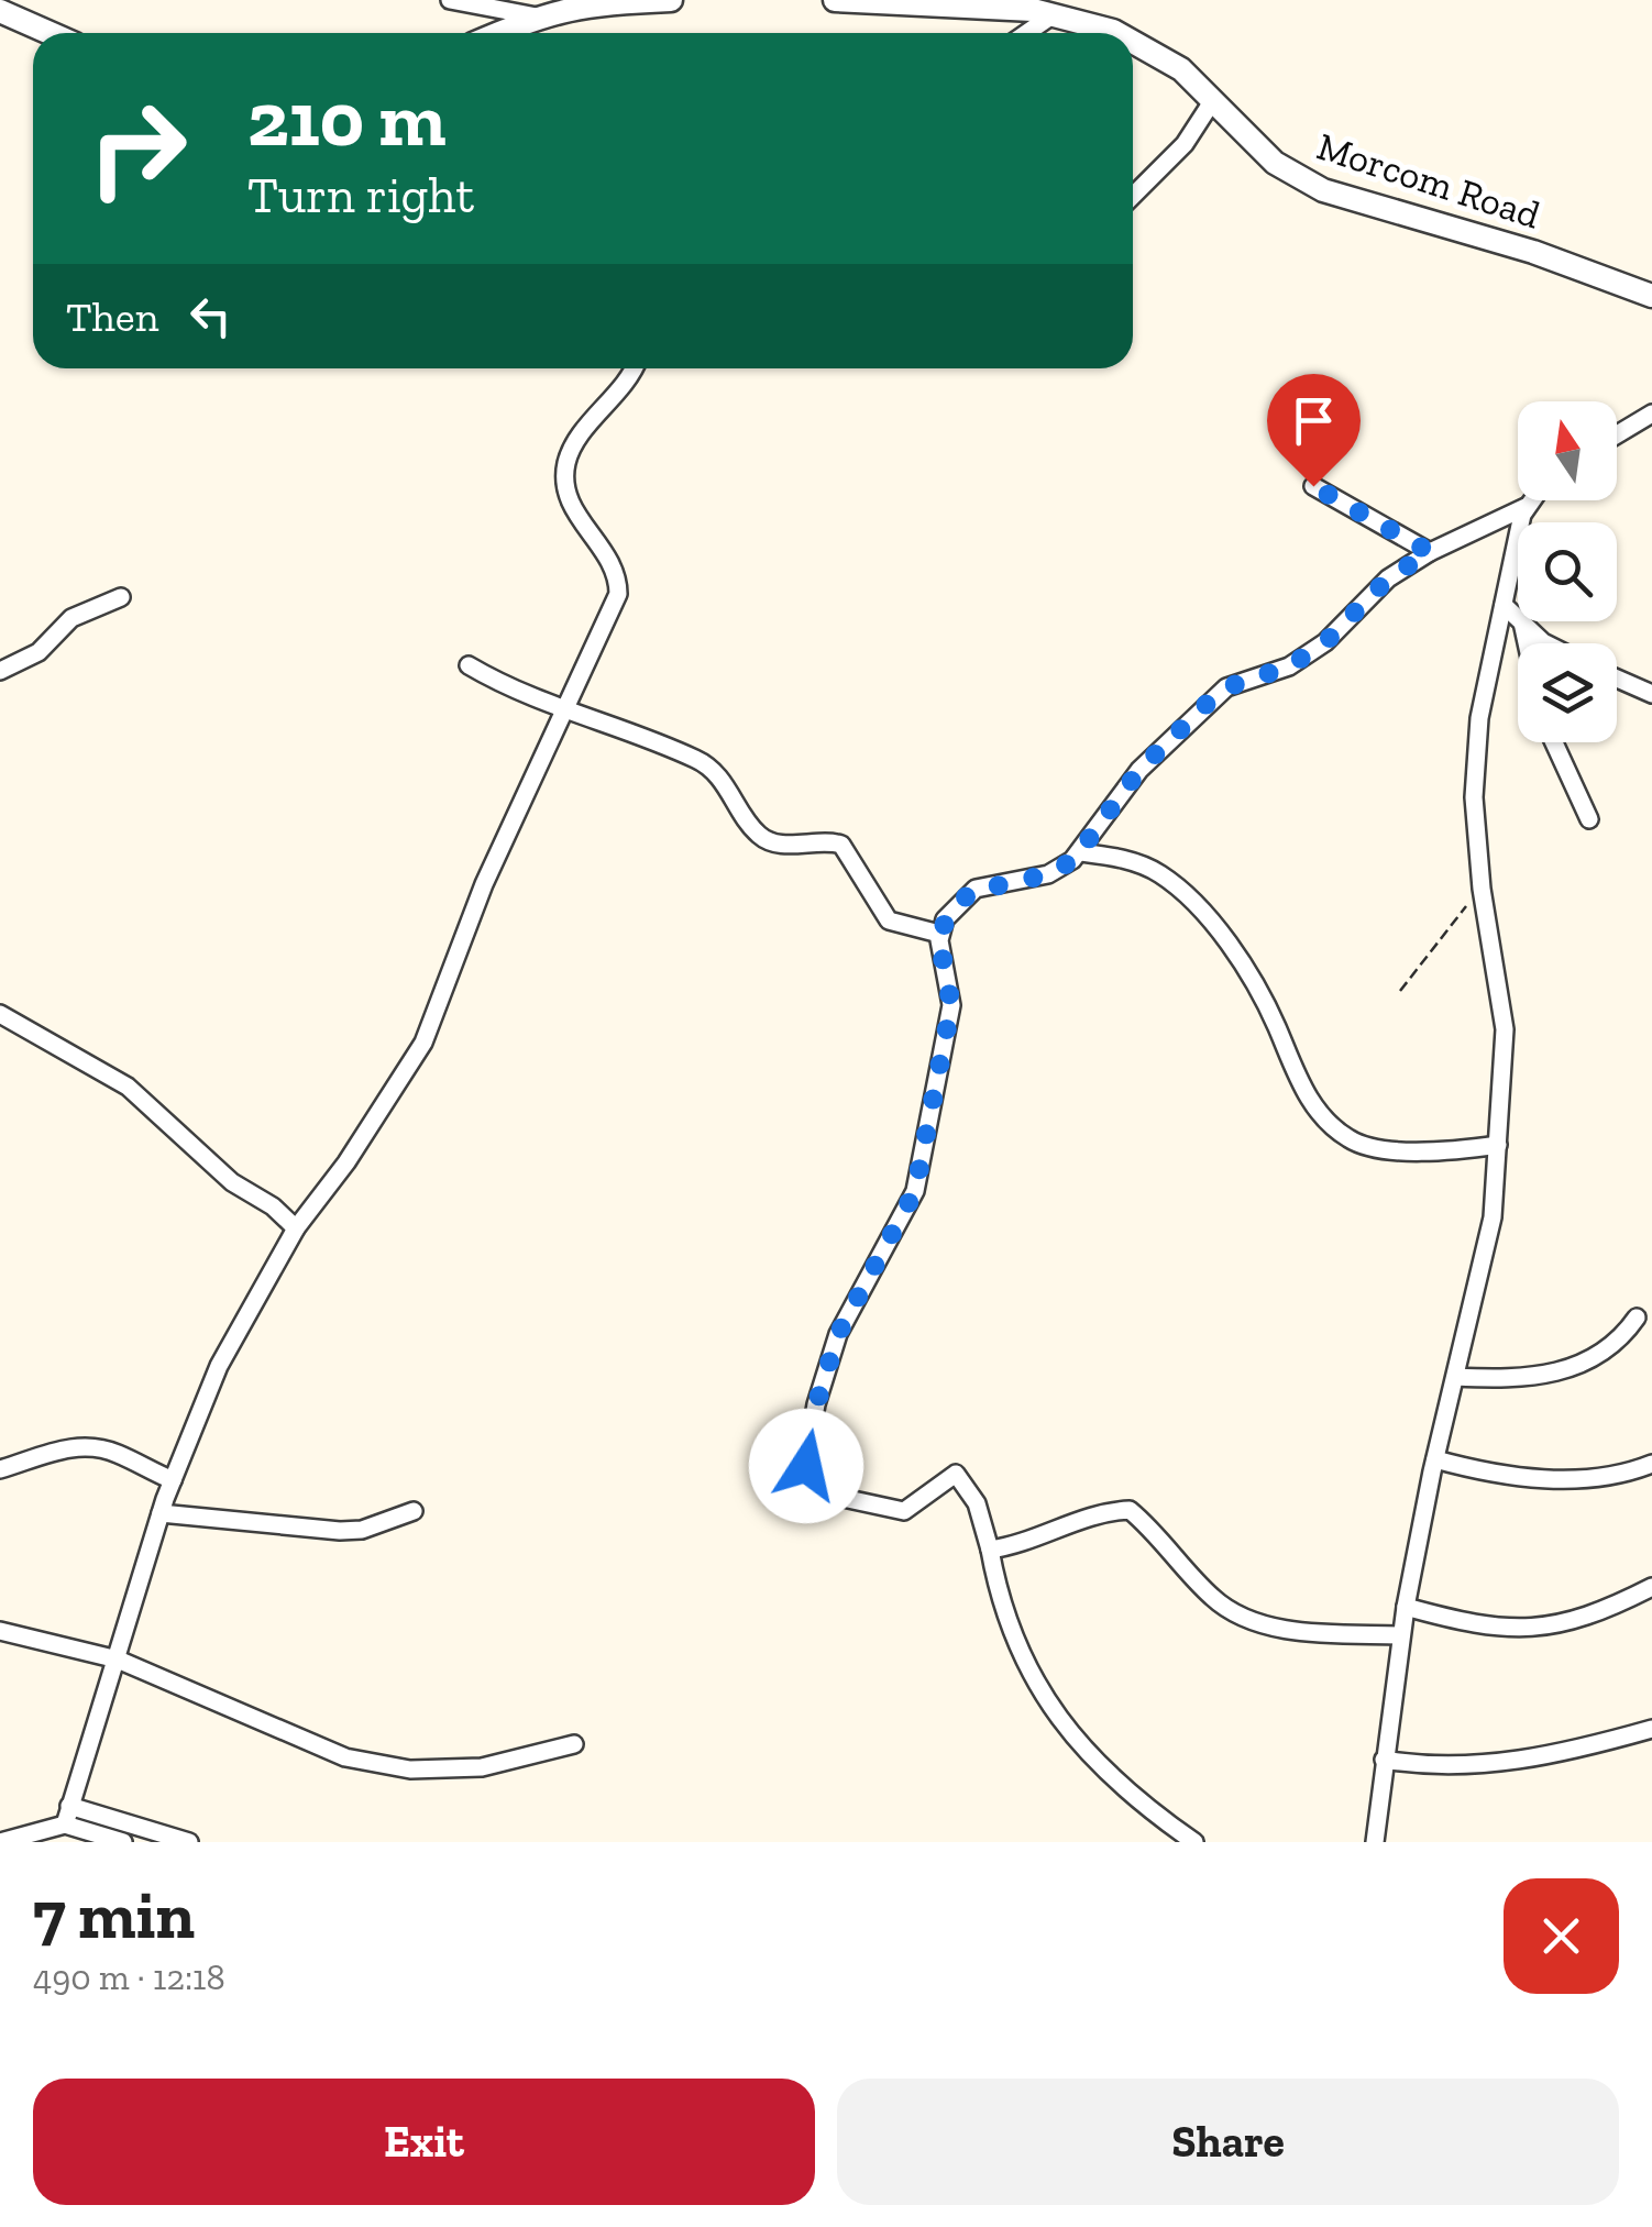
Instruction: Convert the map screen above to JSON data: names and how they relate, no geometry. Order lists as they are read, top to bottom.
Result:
{
  "streets": {
    "street": ["Morcom Road"]
  },
  "north": "top",
  "page": {
    "turn": ["210 m", "Turn right"],
    "then": "Then",
    "heading": ["7 min", "490 m · 12:18"],
    "buttons": ["Exit", "Share"]
  }
}
